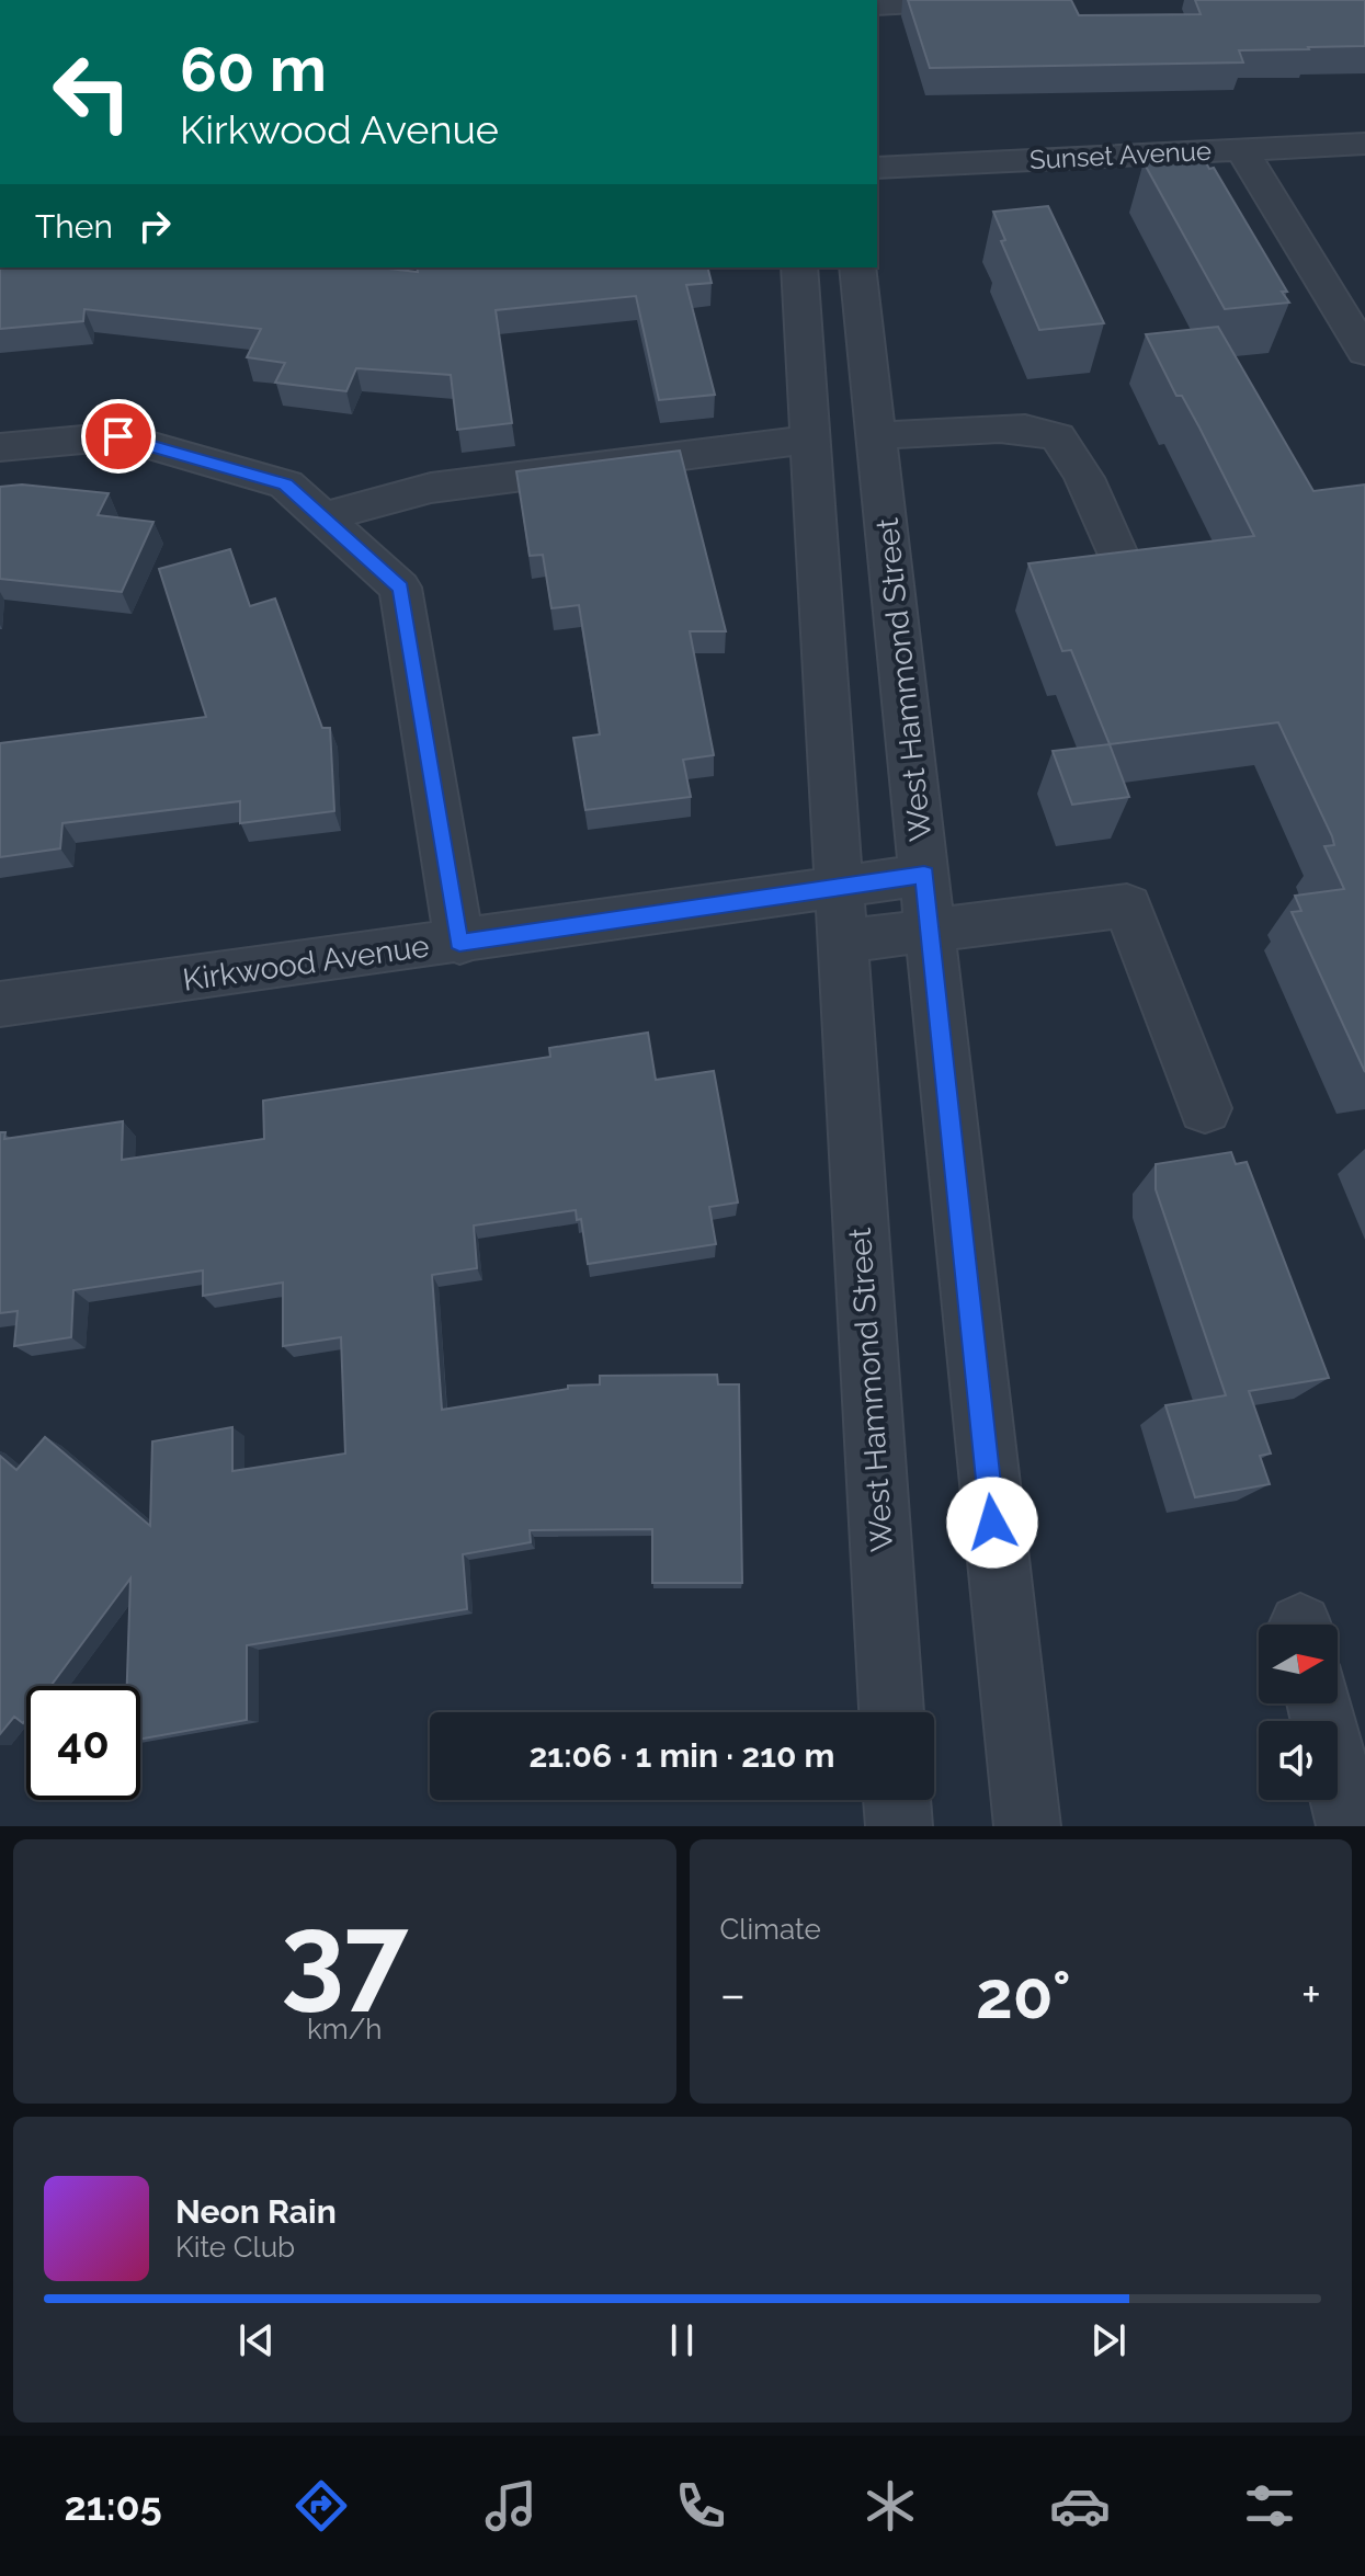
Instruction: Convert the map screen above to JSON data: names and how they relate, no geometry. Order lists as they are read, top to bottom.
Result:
{
  "streets": {
    "street": ["Sunset Avenue", "West Hammond Street", "Kirkwood Avenue"]
  },
  "crossings": [
    ["West Hammond Street", "Kirkwood Avenue"]
  ],
  "north": "right",
  "page": {
    "turn": ["60 m", "Kirkwood Avenue"],
    "then": "Then",
    "limit": "40",
    "trip": "21:06 · 1 min · 210 m",
    "tile": [
      ["37", "km/h"],
      "Climate"
    ],
    "heat": ["−", "20°", "+"],
    "song": ["Neon Rain", "Kite Club"],
    "tabs": "21:05"
  }
}
